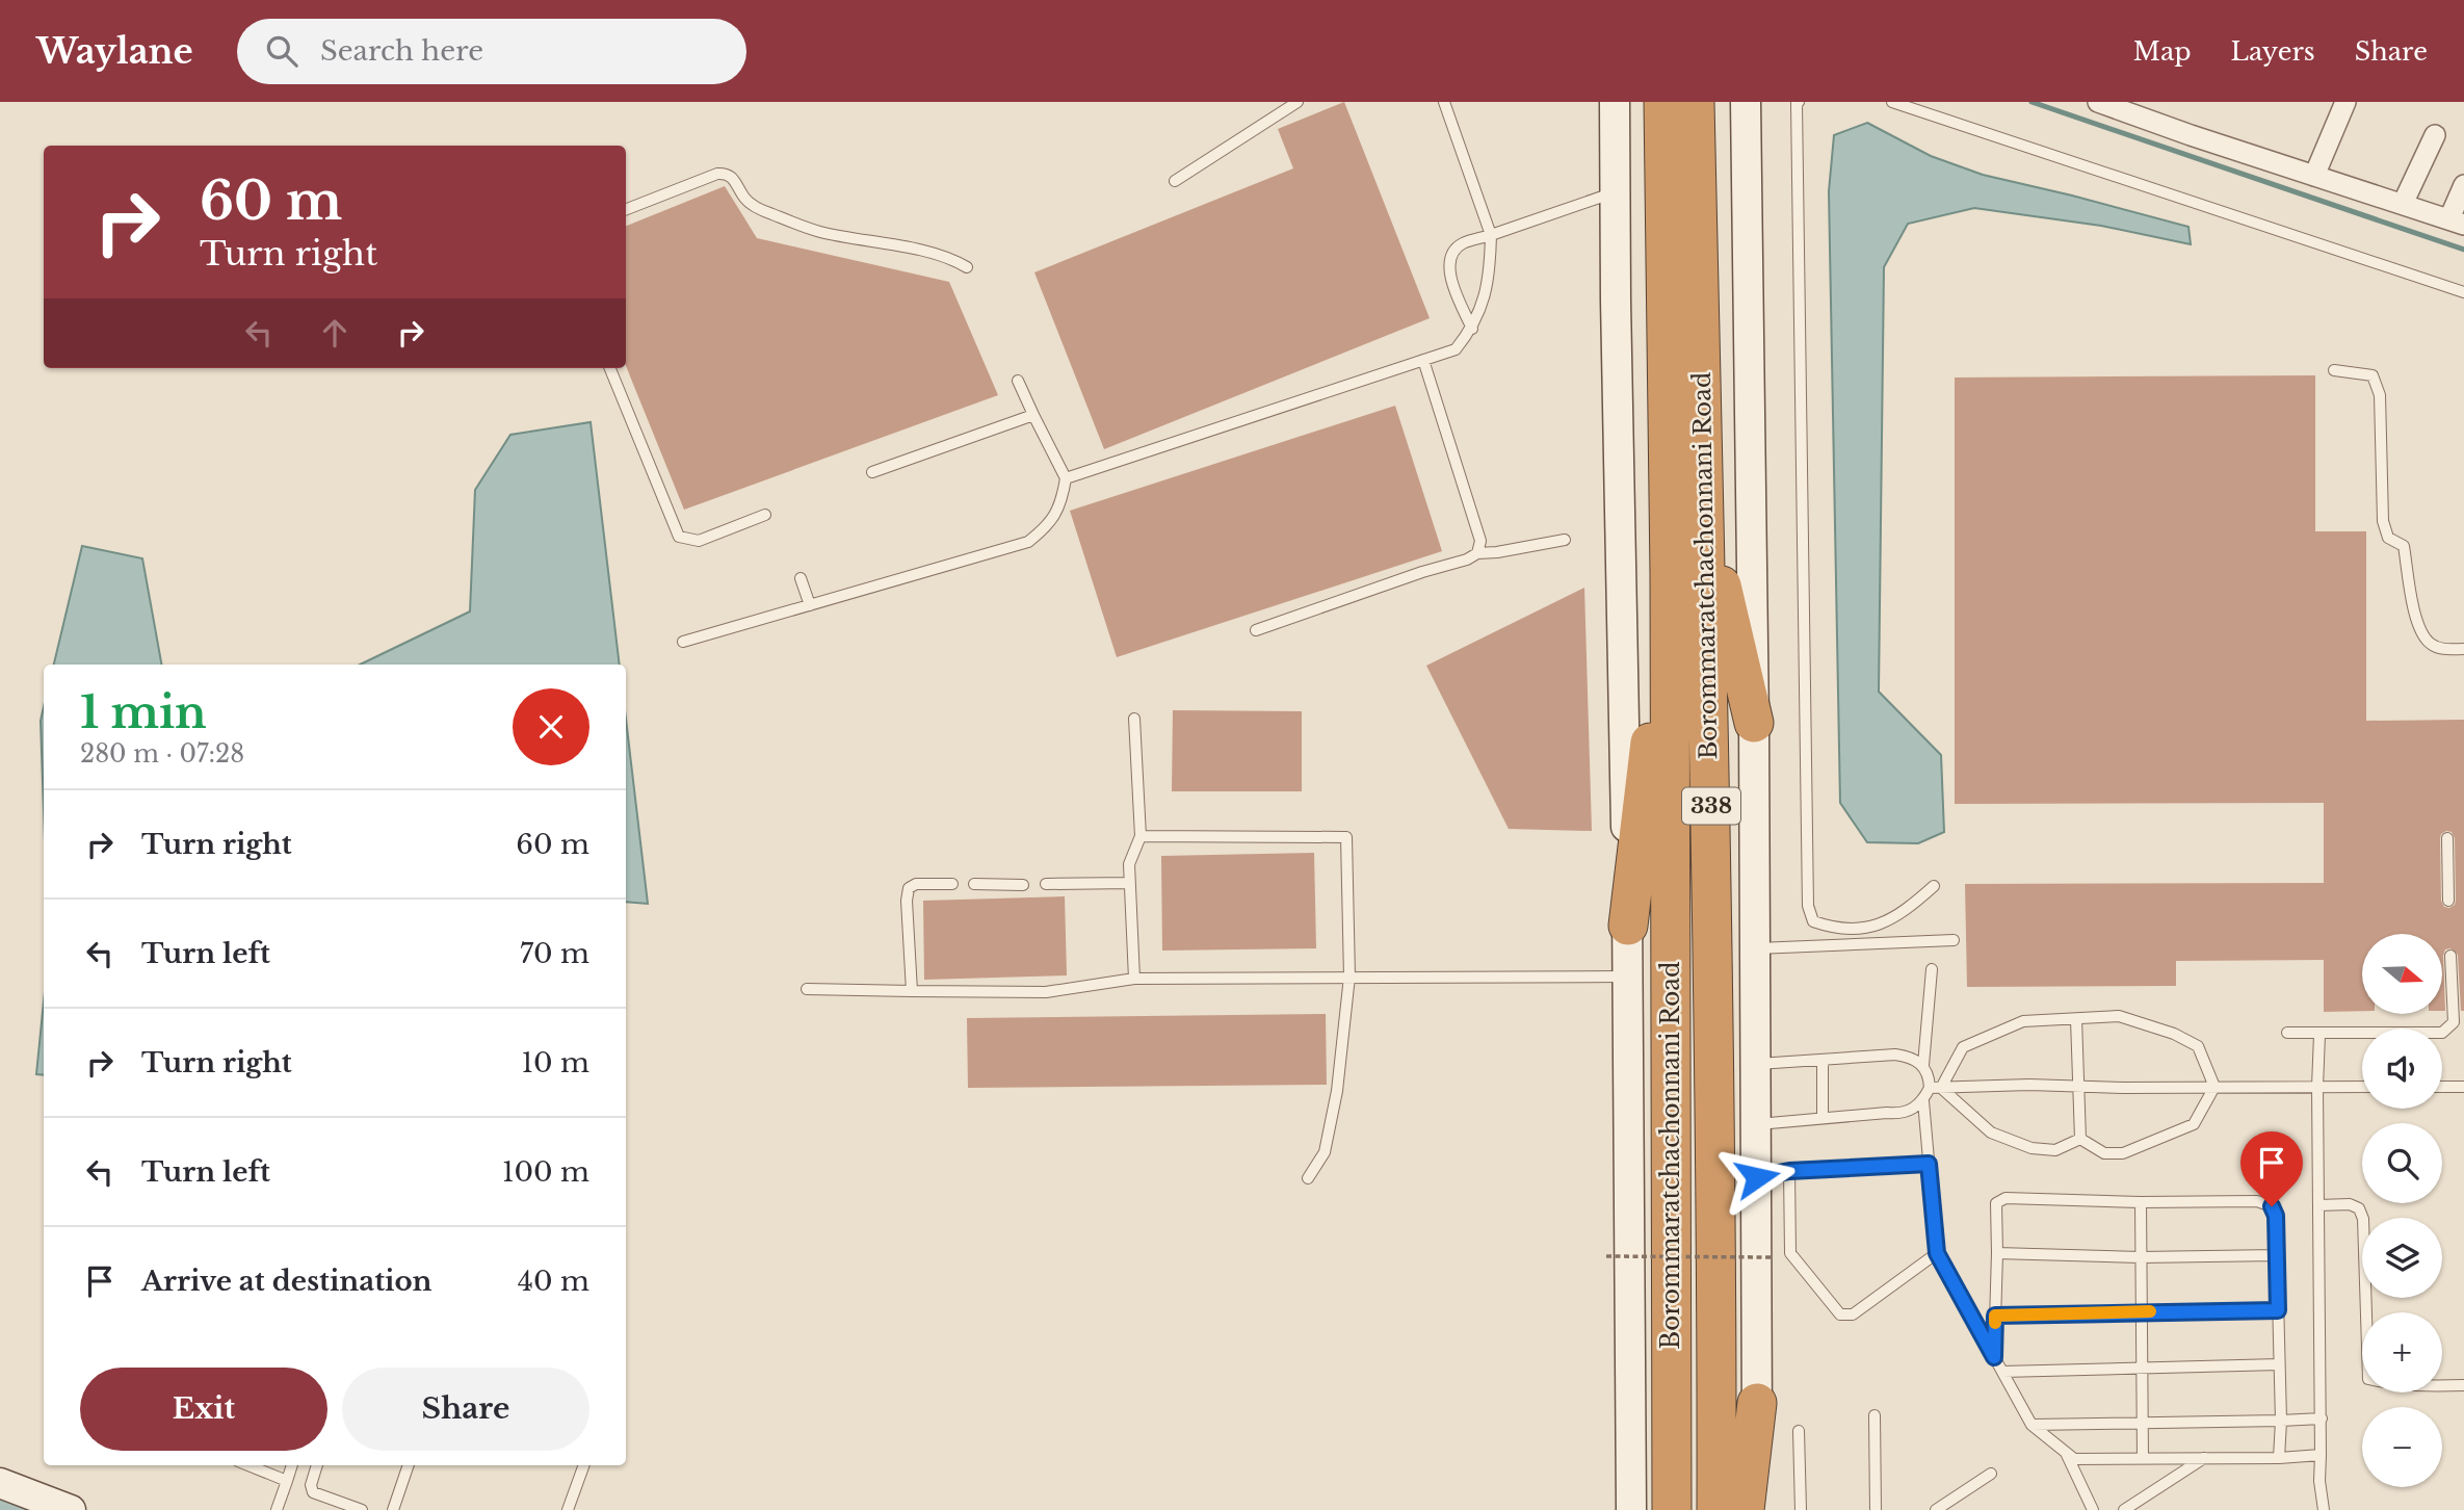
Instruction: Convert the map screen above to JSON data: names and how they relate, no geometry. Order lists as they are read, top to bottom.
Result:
{
  "streets": {
    "highway": ["Borommaratchachonnani Road", "338"]
  },
  "north": "right",
  "page": {
    "header": "Waylane",
    "search": "Search here",
    "nav": ["Map", "Layers", "Share"],
    "turn": ["60 m", "Turn right"],
    "heading": ["1 min", "280 m · 07:28"],
    "list": [
      {
        "name": "Turn right",
        "value": "60 m"
      },
      {
        "name": "Turn left",
        "value": "70 m"
      },
      {
        "name": "Turn right",
        "value": "10 m"
      },
      {
        "name": "Turn left",
        "value": "100 m"
      },
      {
        "name": "Arrive at destination",
        "value": "40 m"
      }
    ],
    "map_buttons": ["+", "−"],
    "buttons": ["Exit", "Share"]
  }
}
